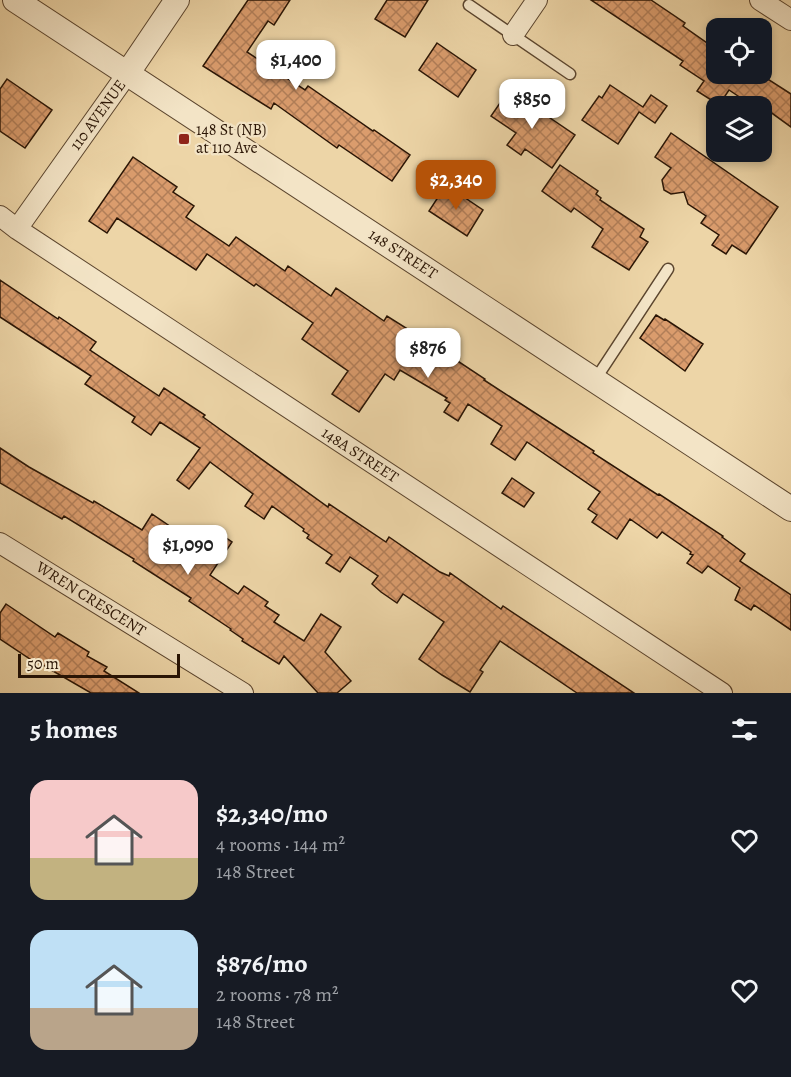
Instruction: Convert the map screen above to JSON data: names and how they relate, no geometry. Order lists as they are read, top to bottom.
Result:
{
  "streets": {
    "street": [
      "110 AVENUE",
      "148 STREET",
      "148A STREET",
      "WREN CRESCENT"
    ]
  },
  "crossings": [
    ["110 AVENUE", "148 STREET"],
    ["110 AVENUE", "148A STREET"]
  ],
  "places": {
    "transit": ["148 St (NB) at 110 Ave"]
  },
  "scale_bar": "50 m",
  "page": {
    "price": [
      "$1,400",
      "$850",
      "$2,340",
      "$876",
      "$1,090"
    ],
    "scale": "50 m",
    "heading": "5 homes",
    "list": [
      {
        "name": "$2,340/mo",
        "note": "4 rooms · 144 m² · 148 Street"
      },
      {
        "name": "$876/mo",
        "note": "2 rooms · 78 m² · 148 Street"
      }
    ]
  }
}
